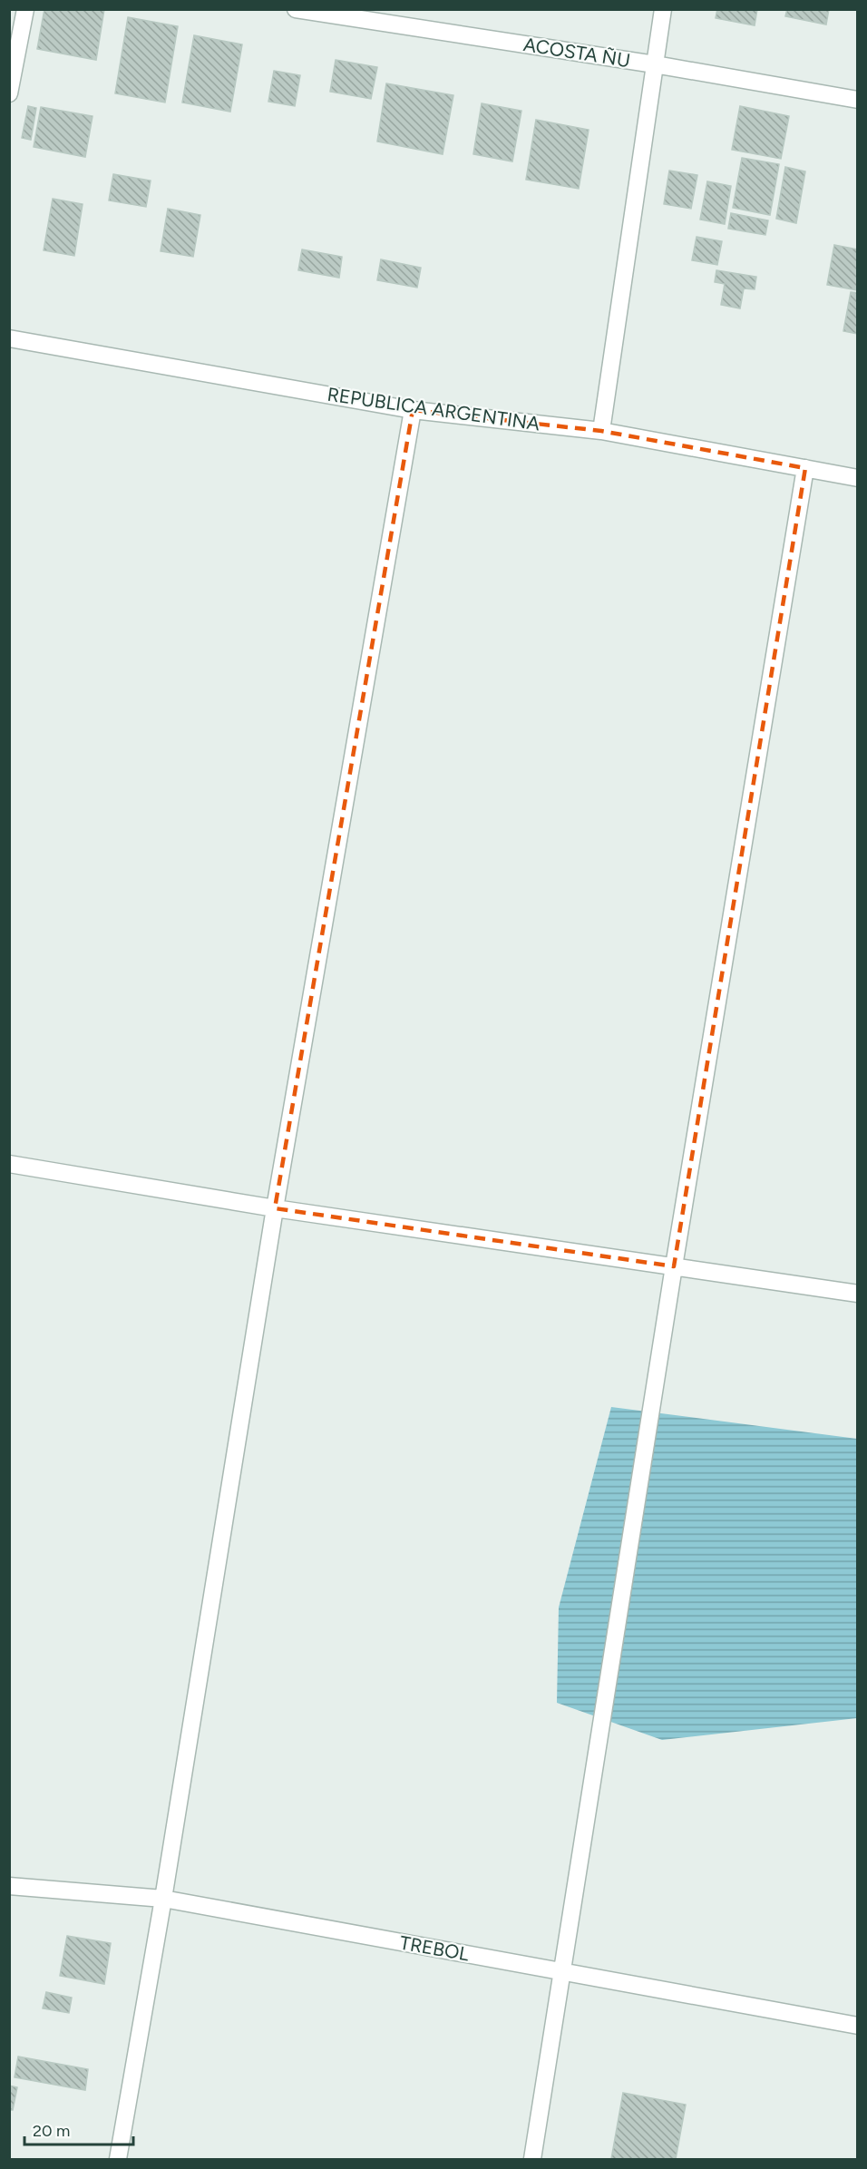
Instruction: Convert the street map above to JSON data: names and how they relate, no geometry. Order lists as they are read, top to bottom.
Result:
{
  "streets": {
    "street": ["ACOSTA ÑU", "REPUBLICA ARGENTINA", "TREBOL"]
  },
  "scale_bar": "20 m"
}
